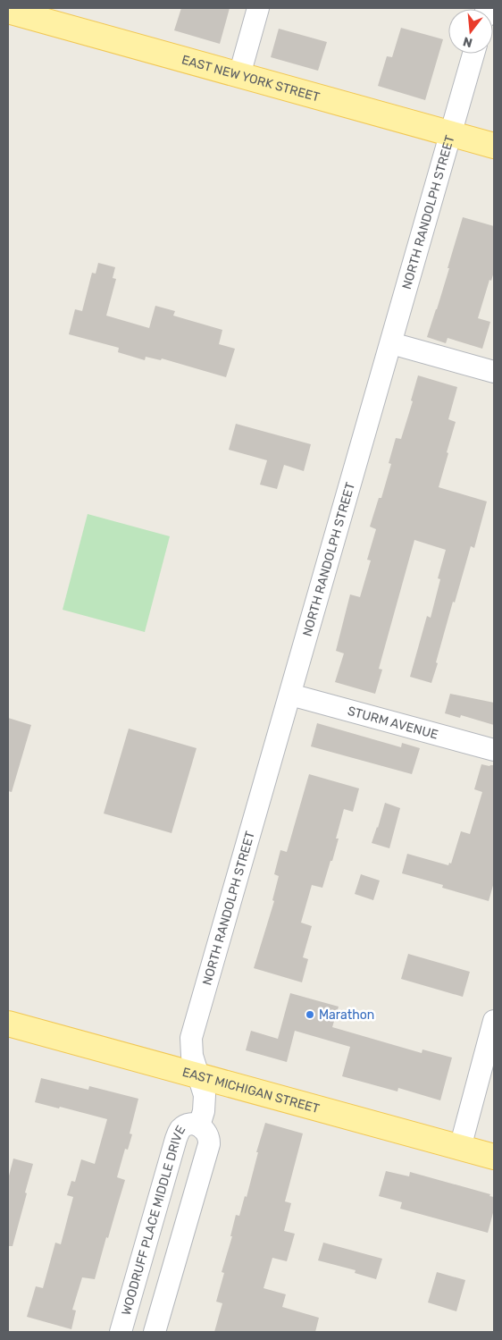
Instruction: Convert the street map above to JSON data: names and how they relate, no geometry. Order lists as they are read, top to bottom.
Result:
{
  "streets": {
    "main road": ["EAST NEW YORK STREET", "EAST MICHIGAN STREET"],
    "street": ["NORTH RANDOLPH STREET", "STURM AVENUE", "WOODRUFF PLACE MIDDLE DRIVE"]
  },
  "crossings": [
    ["EAST NEW YORK STREET", "NORTH RANDOLPH STREET"],
    ["NORTH RANDOLPH STREET", "STURM AVENUE"],
    ["NORTH RANDOLPH STREET", "EAST MICHIGAN STREET"],
    ["NORTH RANDOLPH STREET", "WOODRUFF PLACE MIDDLE DRIVE"],
    ["EAST MICHIGAN STREET", "WOODRUFF PLACE MIDDLE DRIVE"]
  ],
  "places": ["Marathon"],
  "north": "bottom"
}
